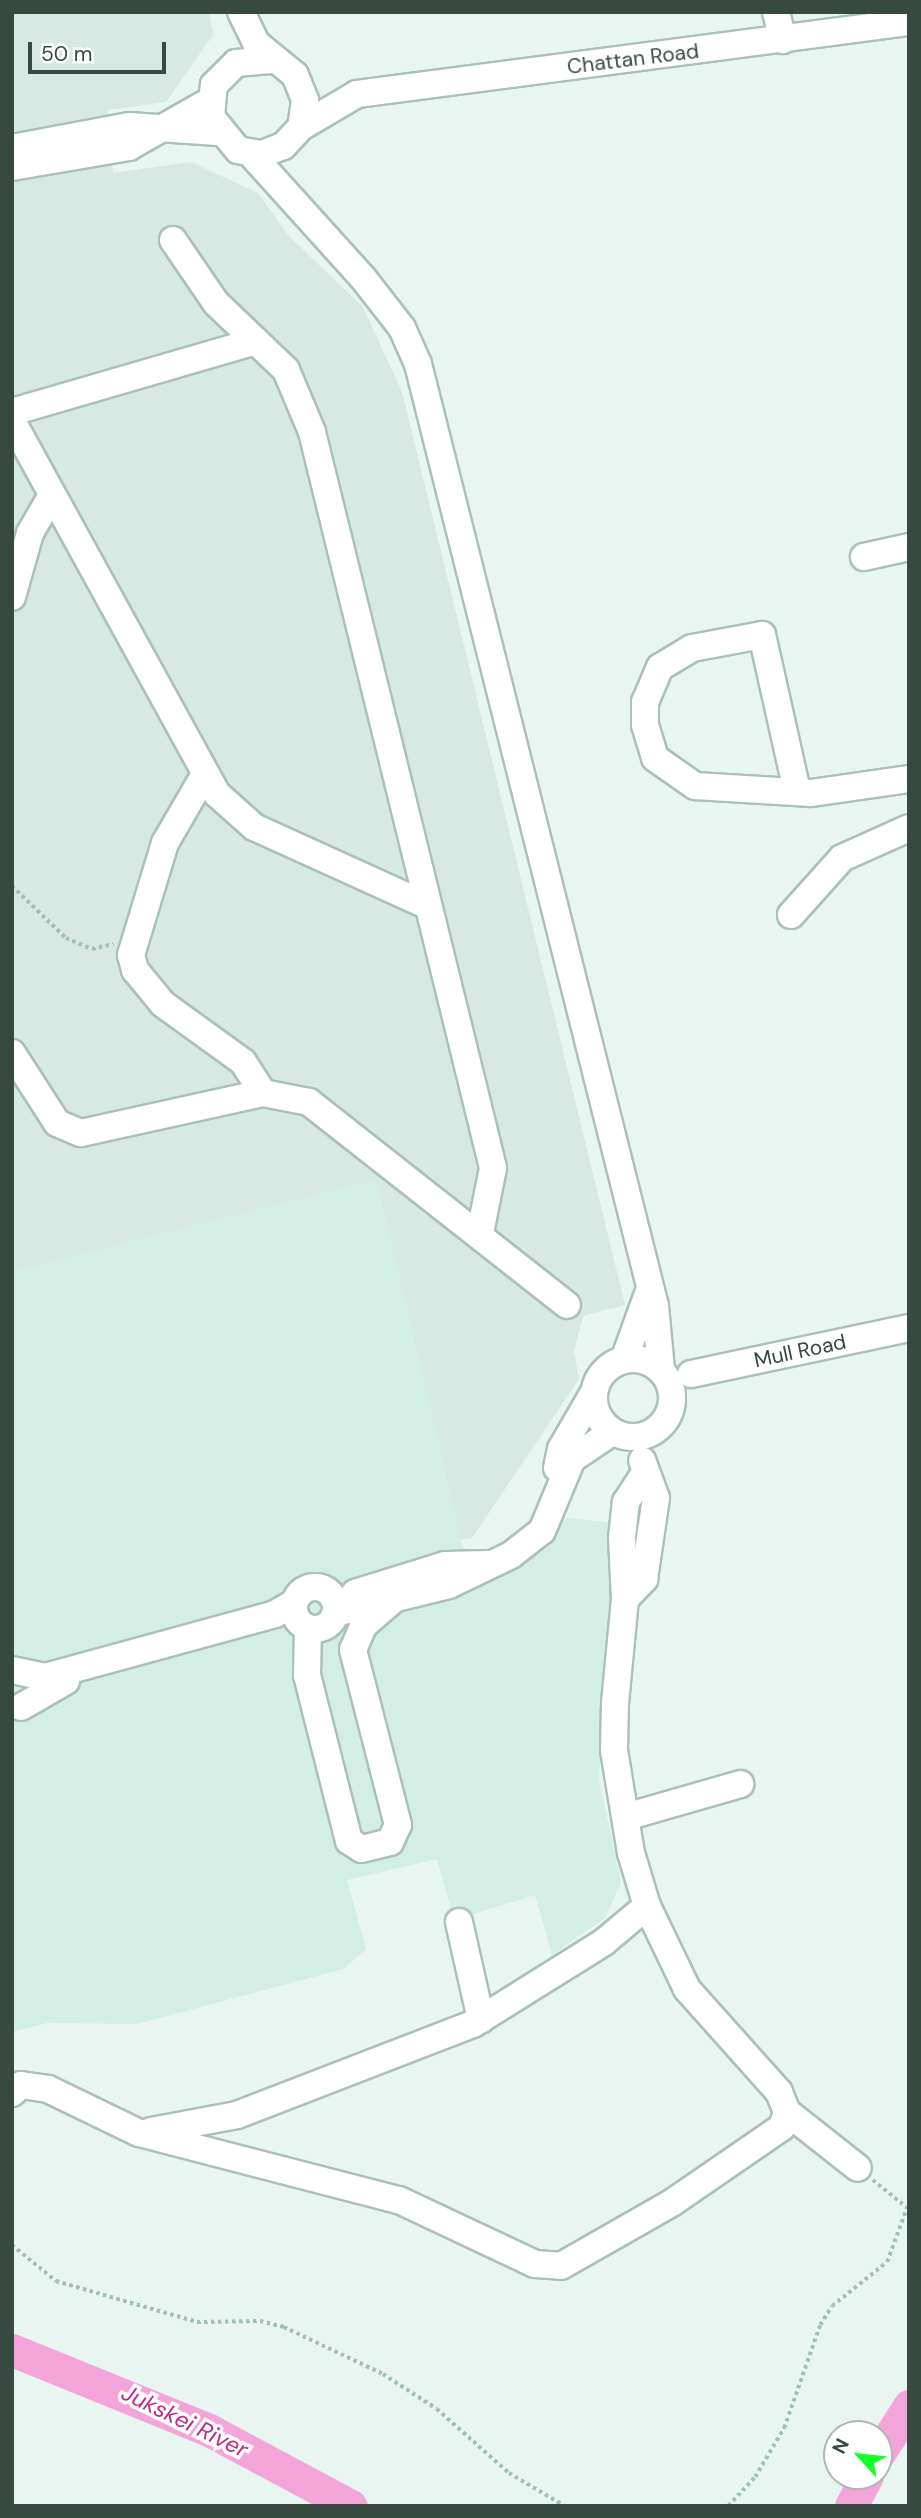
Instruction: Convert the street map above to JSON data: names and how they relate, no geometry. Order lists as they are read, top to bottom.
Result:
{
  "streets": {
    "street": ["Chattan Road", "Mull Road"]
  },
  "water": ["Jukskei River"],
  "scale_bar": "50 m",
  "north": "top left"
}
